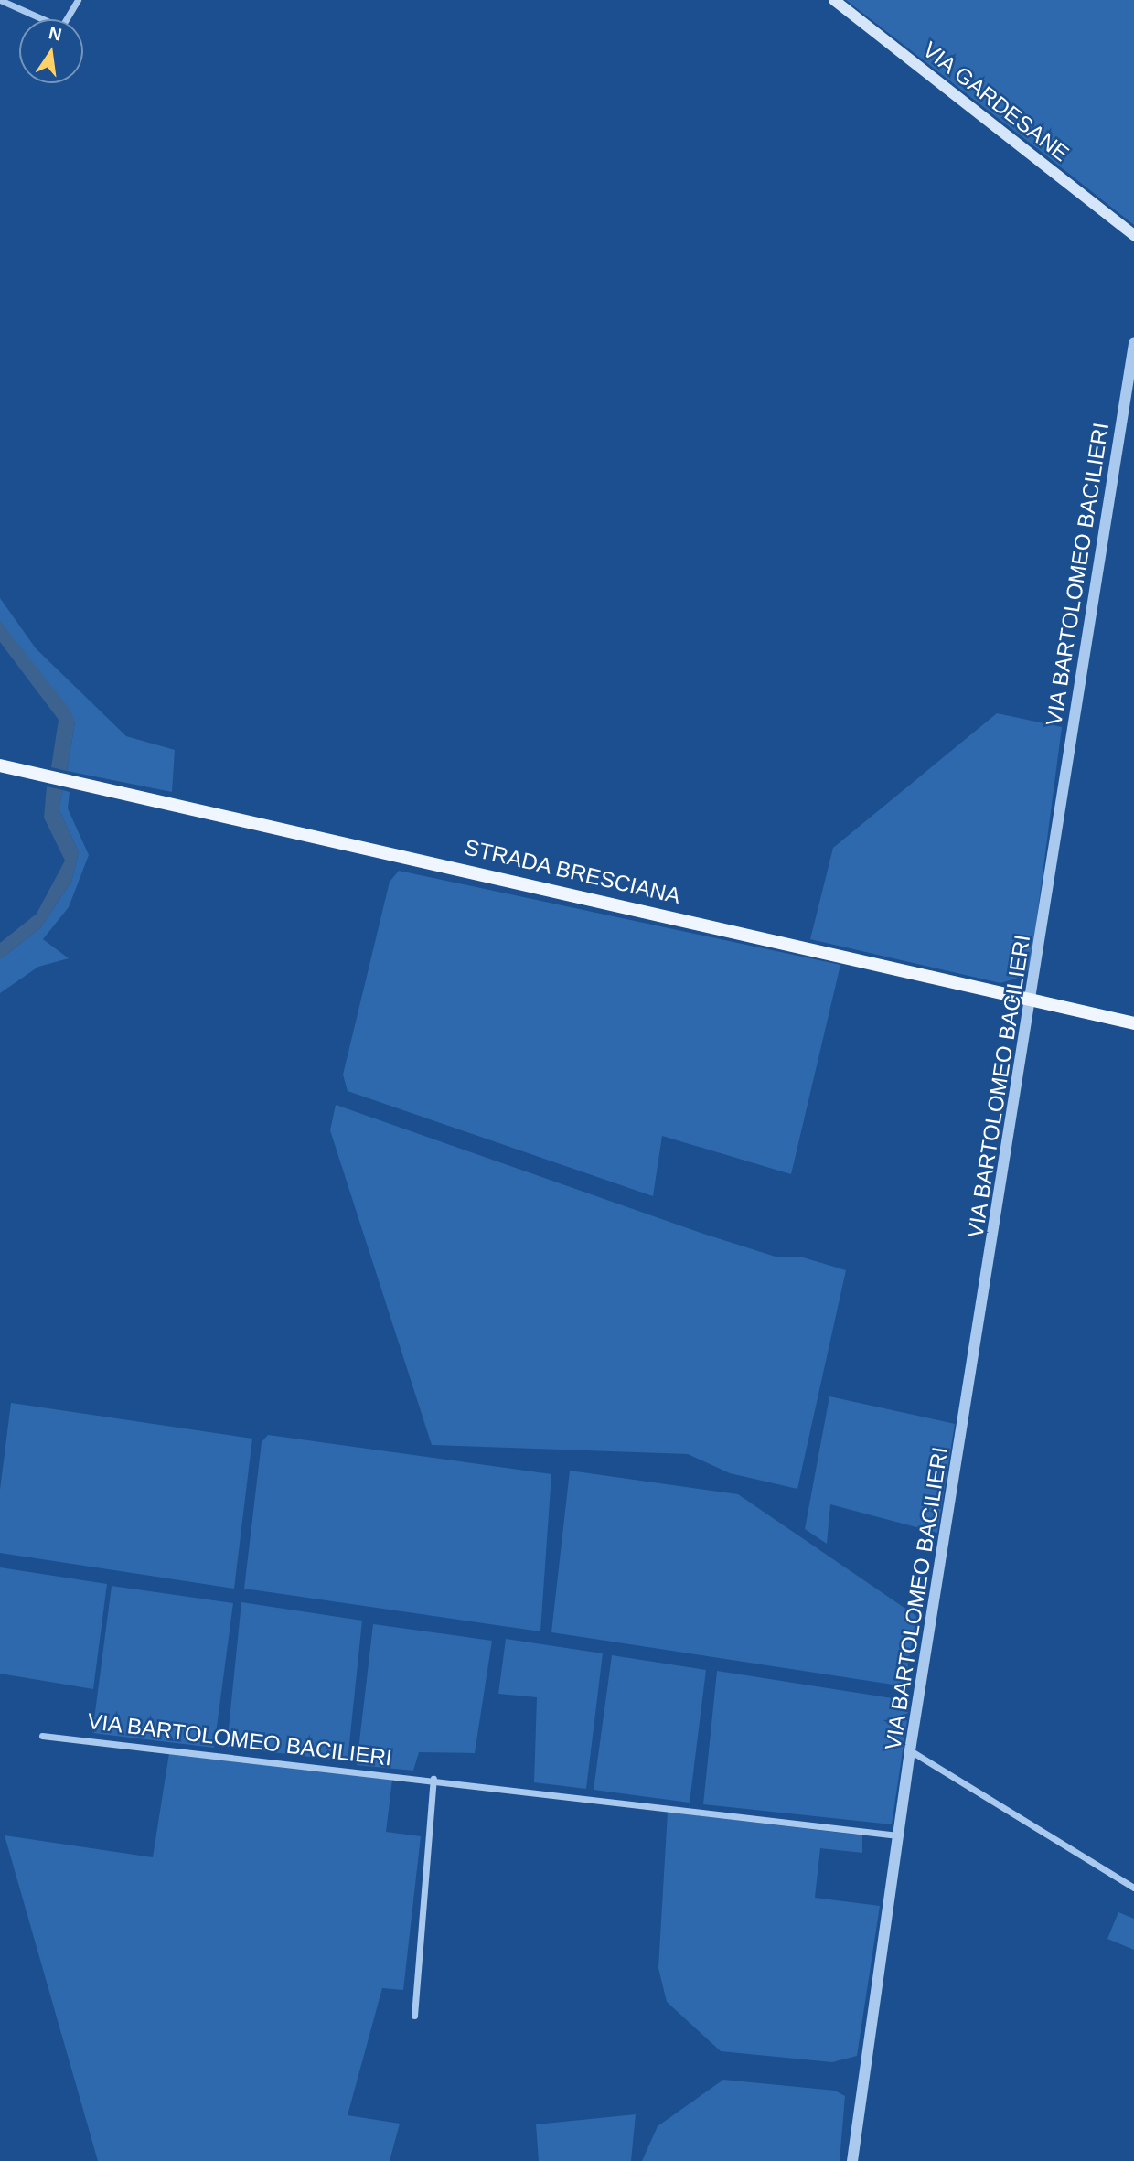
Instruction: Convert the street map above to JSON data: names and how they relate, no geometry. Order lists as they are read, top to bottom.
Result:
{
  "streets": {
    "main road": ["VIA GARDESANE", "STRADA BRESCIANA"],
    "street": ["VIA BARTOLOMEO BACILIERI"]
  },
  "crossings": [
    ["VIA BARTOLOMEO BACILIERI", "STRADA BRESCIANA"]
  ],
  "north": "top"
}
